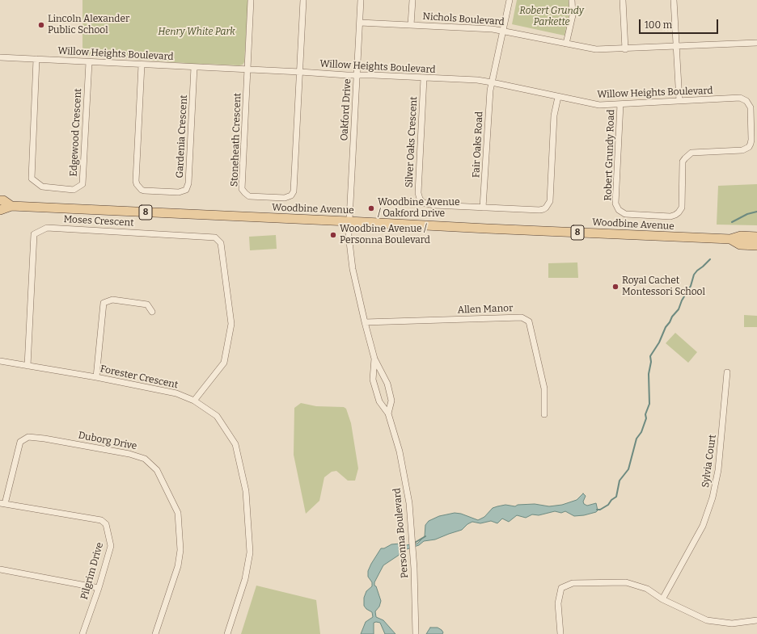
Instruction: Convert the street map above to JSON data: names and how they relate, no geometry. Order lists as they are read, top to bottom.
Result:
{
  "streets": {
    "main road": ["Woodbine Avenue", "8"],
    "street": [
      "Nichols Boulevard",
      "Willow Heights Boulevard",
      "Oakford Drive",
      "Edgewood Crescent",
      "Gardenia Crescent",
      "Stoneheath Crescent",
      "Silver Oaks Crescent",
      "Fair Oaks Road",
      "Robert Grundy Road",
      "Moses Crescent",
      "Allen Manor",
      "Forester Crescent",
      "Duborg Drive",
      "Sylvia Court",
      "Personna Boulevard",
      "Pilgrim Drive"
    ]
  },
  "crossings": [
    ["Nichols Boulevard", "Oakford Drive"],
    ["Nichols Boulevard", "Fair Oaks Road"],
    ["Willow Heights Boulevard", "Oakford Drive"],
    ["Willow Heights Boulevard", "Edgewood Crescent"],
    ["Willow Heights Boulevard", "Gardenia Crescent"],
    ["Willow Heights Boulevard", "Stoneheath Crescent"],
    ["Willow Heights Boulevard", "Silver Oaks Crescent"],
    ["Willow Heights Boulevard", "Fair Oaks Road"],
    ["Willow Heights Boulevard", "Robert Grundy Road"],
    ["Oakford Drive", "Woodbine Avenue"],
    ["Oakford Drive", "Personna Boulevard"],
    ["Silver Oaks Crescent", "Fair Oaks Road"],
    ["Woodbine Avenue", "Personna Boulevard"],
    ["Moses Crescent", "Forester Crescent"],
    ["Allen Manor", "Personna Boulevard"],
    ["Duborg Drive", "Pilgrim Drive"]
  ],
  "parks": ["Robert Grundy Parkette", "Henry White Park"],
  "places": [
    "Lincoln Alexander Public School",
    "Woodbine Avenue / Oakford Drive",
    "Woodbine Avenue / Personna Boulevard",
    "Royal Cachet Montessori School"
  ],
  "scale_bar": "100 m"
}
